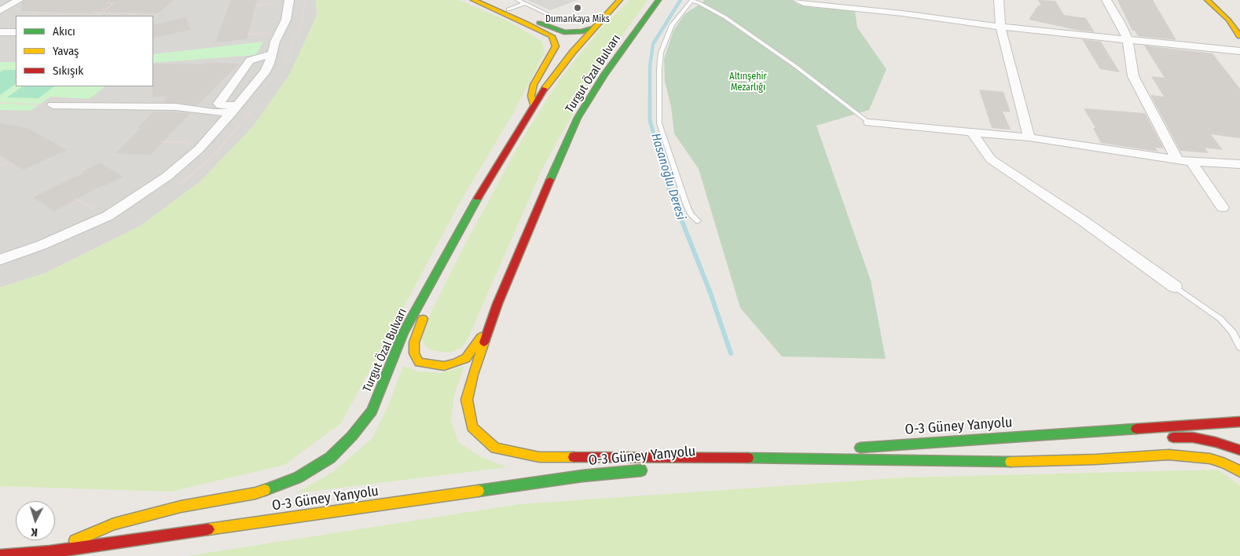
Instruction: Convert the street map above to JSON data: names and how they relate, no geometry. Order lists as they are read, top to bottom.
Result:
{
  "streets": {
    "main road": ["Turgut Özal Bulvarı", "O-3 Güney Yanyolu"]
  },
  "crossings": [
    ["Turgut Özal Bulvarı", "O-3 Güney Yanyolu"]
  ],
  "water": ["Hasanoğlu Deresi"],
  "parks": ["Altınşehir Mezarlığı"],
  "places": ["Dumankaya Miks"],
  "legend": ["Akıcı", "Yavaş", "Sıkışık"],
  "north": "bottom"
}
